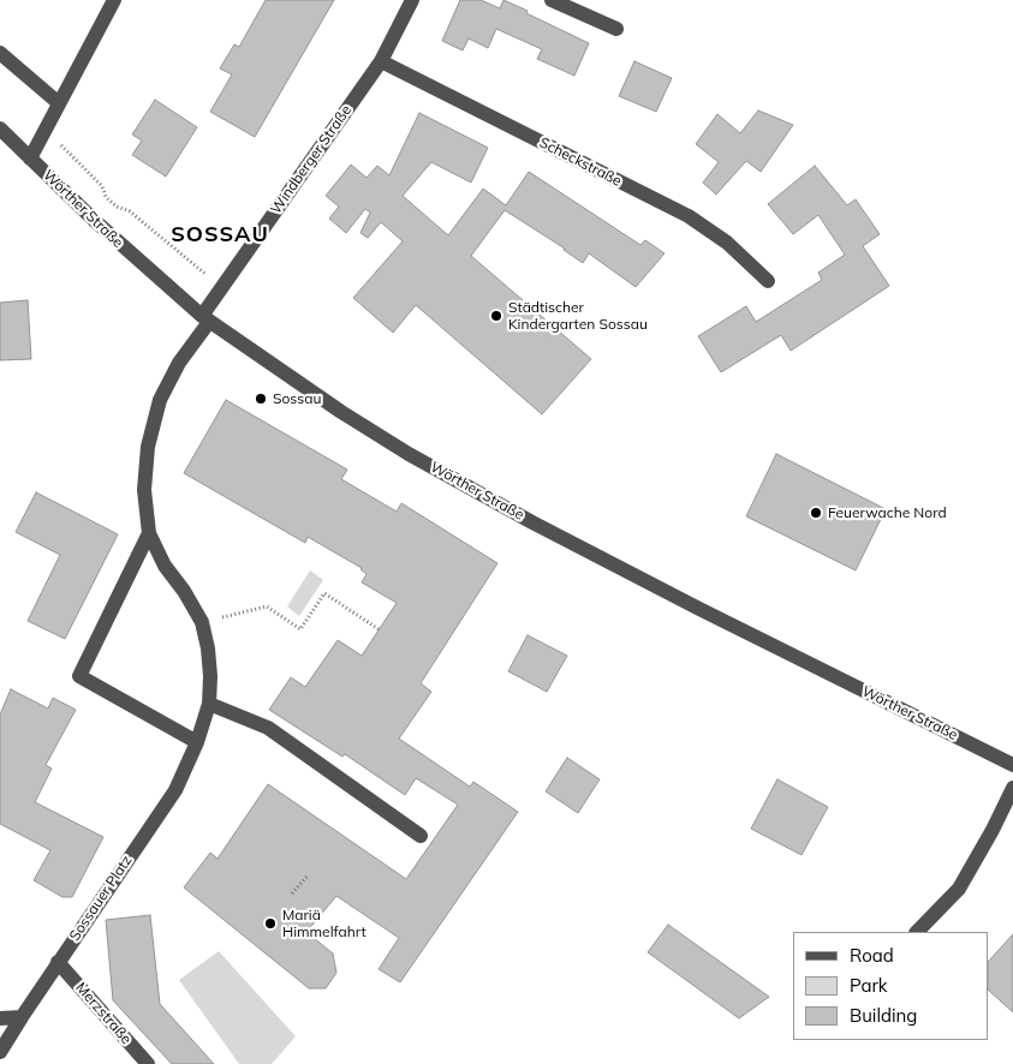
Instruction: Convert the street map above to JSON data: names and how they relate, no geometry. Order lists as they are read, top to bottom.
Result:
{
  "streets": {
    "street": [
      "Windberger Straße",
      "Scheckstraße",
      "Wörther Straße",
      "Sossauer Platz",
      "Merzstraße"
    ]
  },
  "crossings": [
    ["Windberger Straße", "Scheckstraße"],
    ["Windberger Straße", "Wörther Straße"],
    ["Windberger Straße", "Sossauer Platz"],
    ["Wörther Straße", "Sossauer Platz"],
    ["Sossauer Platz", "Merzstraße"]
  ],
  "districts": ["SOSSAU"],
  "places": [
    "Städtischer Kindergarten Sossau",
    "Sossau",
    "Feuerwache Nord",
    "Mariä Himmelfahrt"
  ],
  "legend": ["Road", "Park", "Building"]
}
